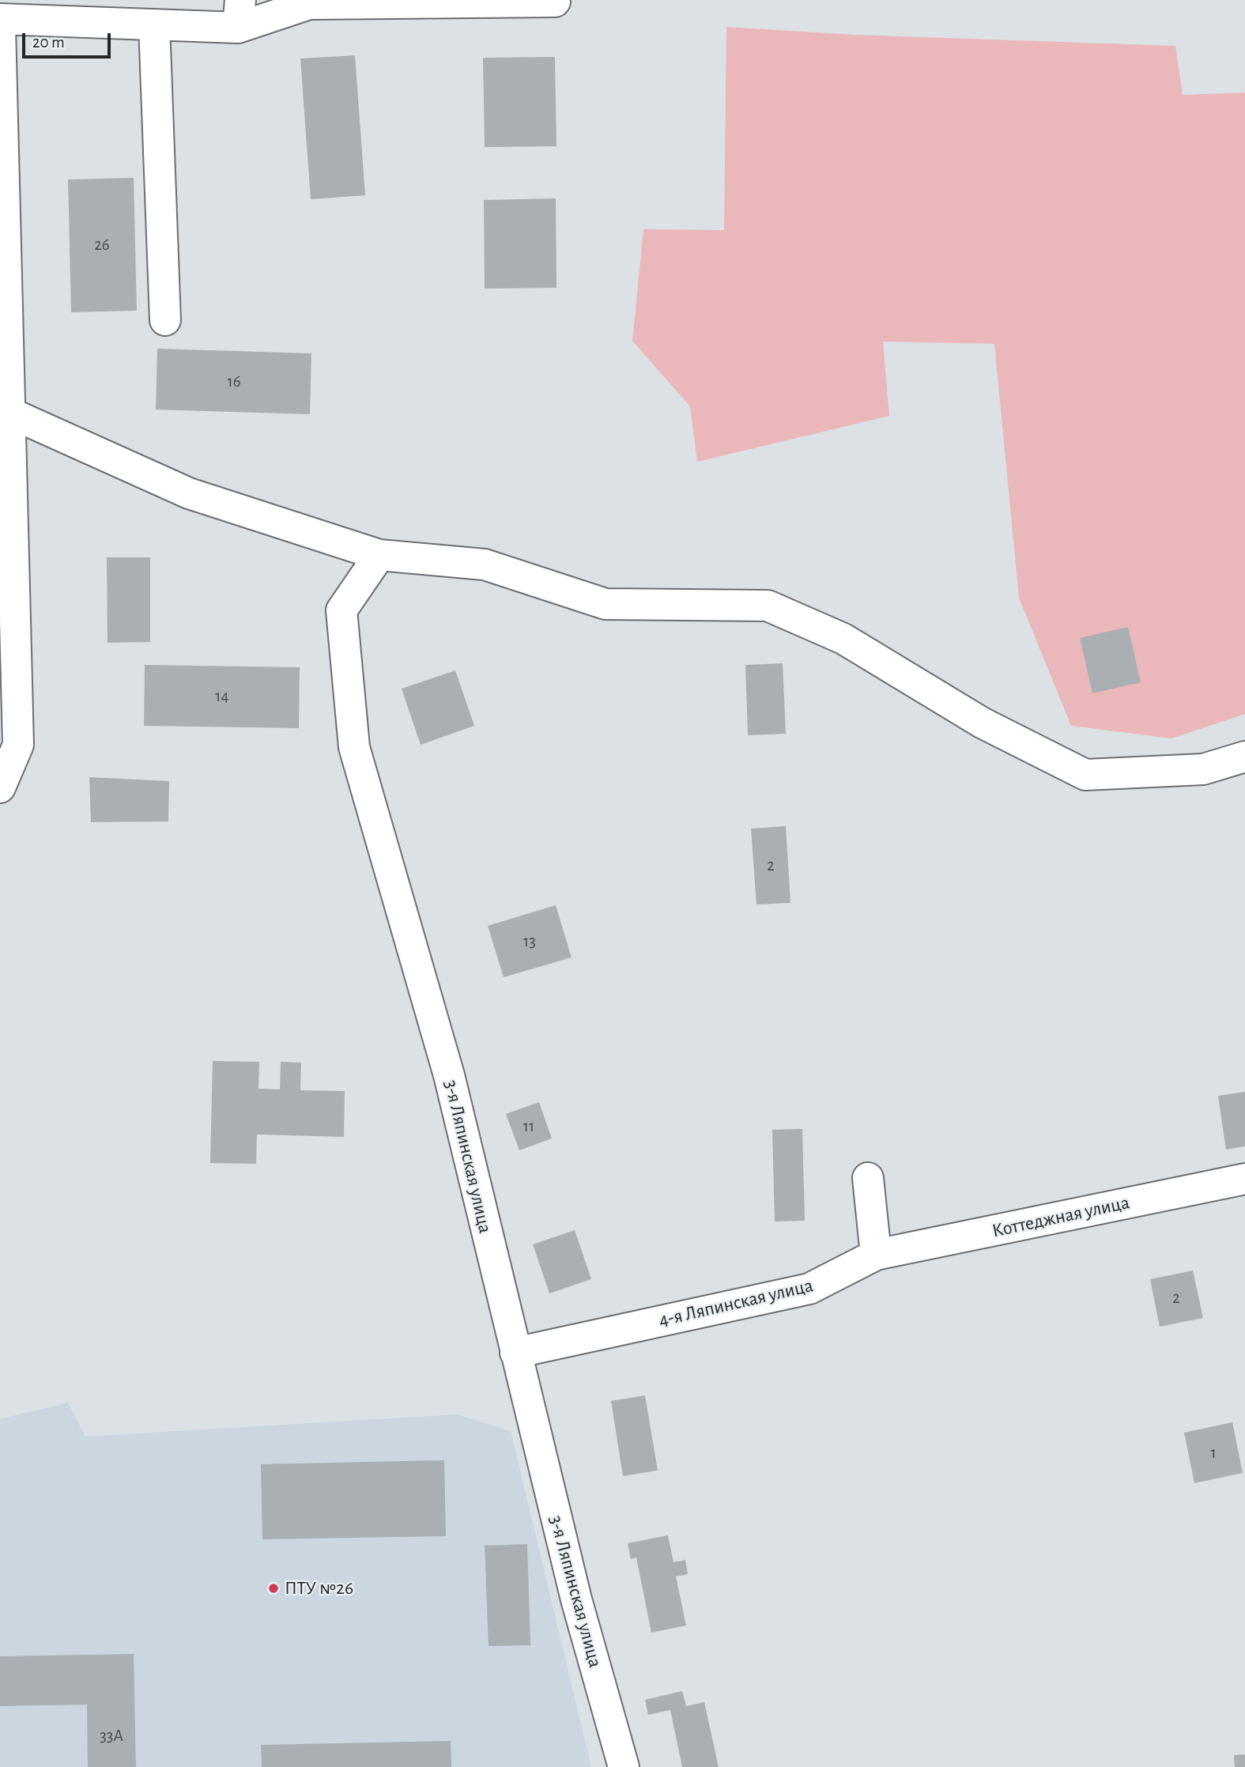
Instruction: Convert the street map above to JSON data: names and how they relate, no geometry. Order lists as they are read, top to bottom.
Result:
{
  "streets": {
    "street": ["3-я Ляпинская улица", "Коттеджная улица", "4-я Ляпинская улица"]
  },
  "crossings": [
    ["3-я Ляпинская улица", "4-я Ляпинская улица"],
    ["Коттеджная улица", "4-я Ляпинская улица"]
  ],
  "places": ["ПТУ №26"],
  "house_numbers": [
    "26",
    "16",
    "14",
    "2",
    "13",
    "11",
    "2",
    "1",
    "33А"
  ],
  "scale_bar": "20 m"
}
